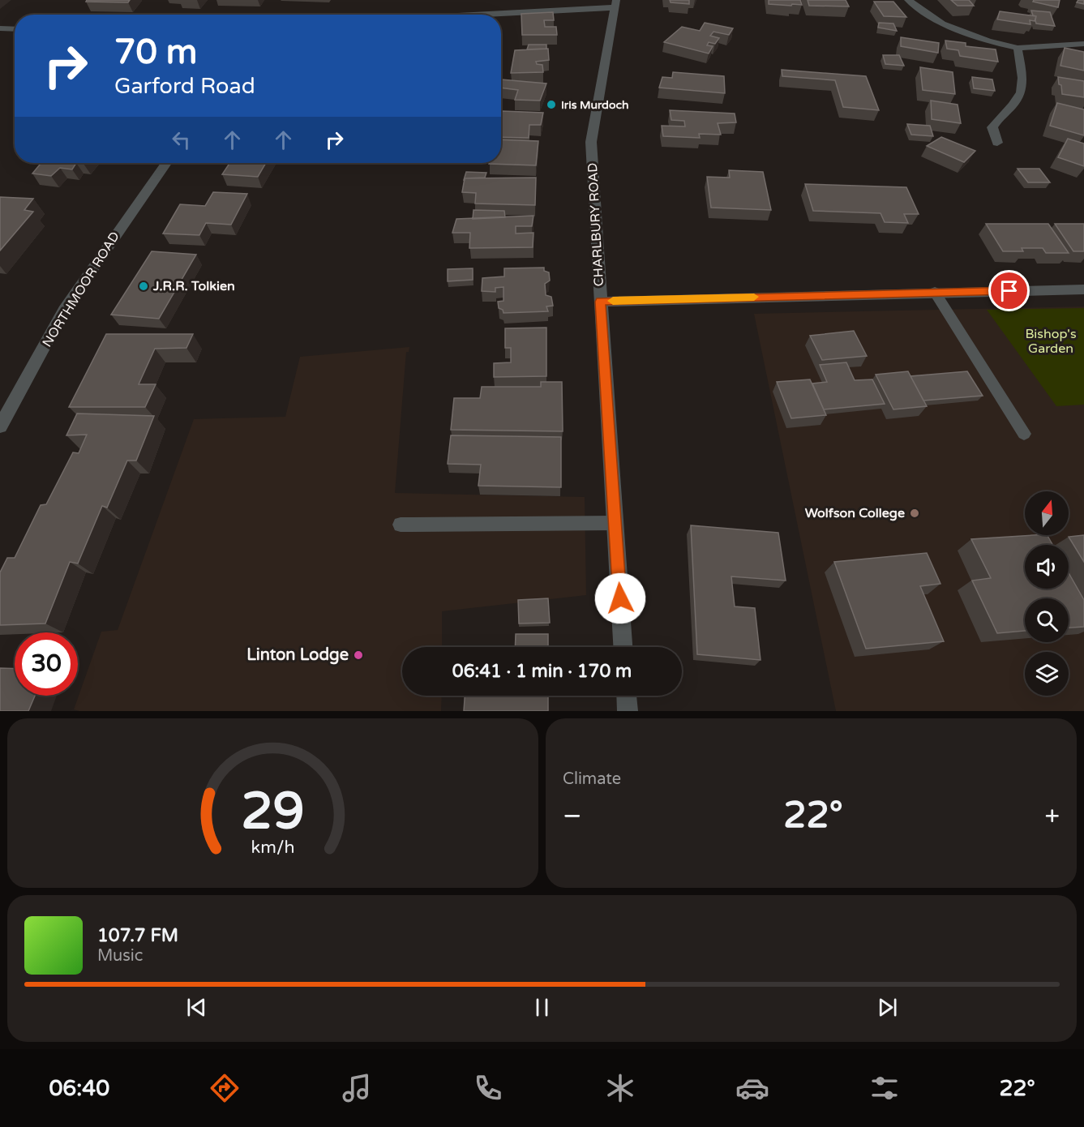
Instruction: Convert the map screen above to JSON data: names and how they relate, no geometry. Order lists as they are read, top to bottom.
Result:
{
  "streets": {
    "street": ["CHARLBURY ROAD", "NORTHMOOR ROAD"]
  },
  "parks": ["Bishop's Garden"],
  "places": [
    "Iris Murdoch",
    "J.R.R. Tolkien",
    "Wolfson College",
    "Linton Lodge"
  ],
  "north": "top",
  "page": {
    "turn": ["70 m", "Garford Road"],
    "limit": "30",
    "trip": "06:41 · 1 min · 170 m",
    "tile": "Climate",
    "heat": ["−", "22°", "+"],
    "song": ["107.7 FM", "Music"],
    "tabs": ["06:40", "22°"],
    "gauge": ["29", "km/h"]
  }
}
